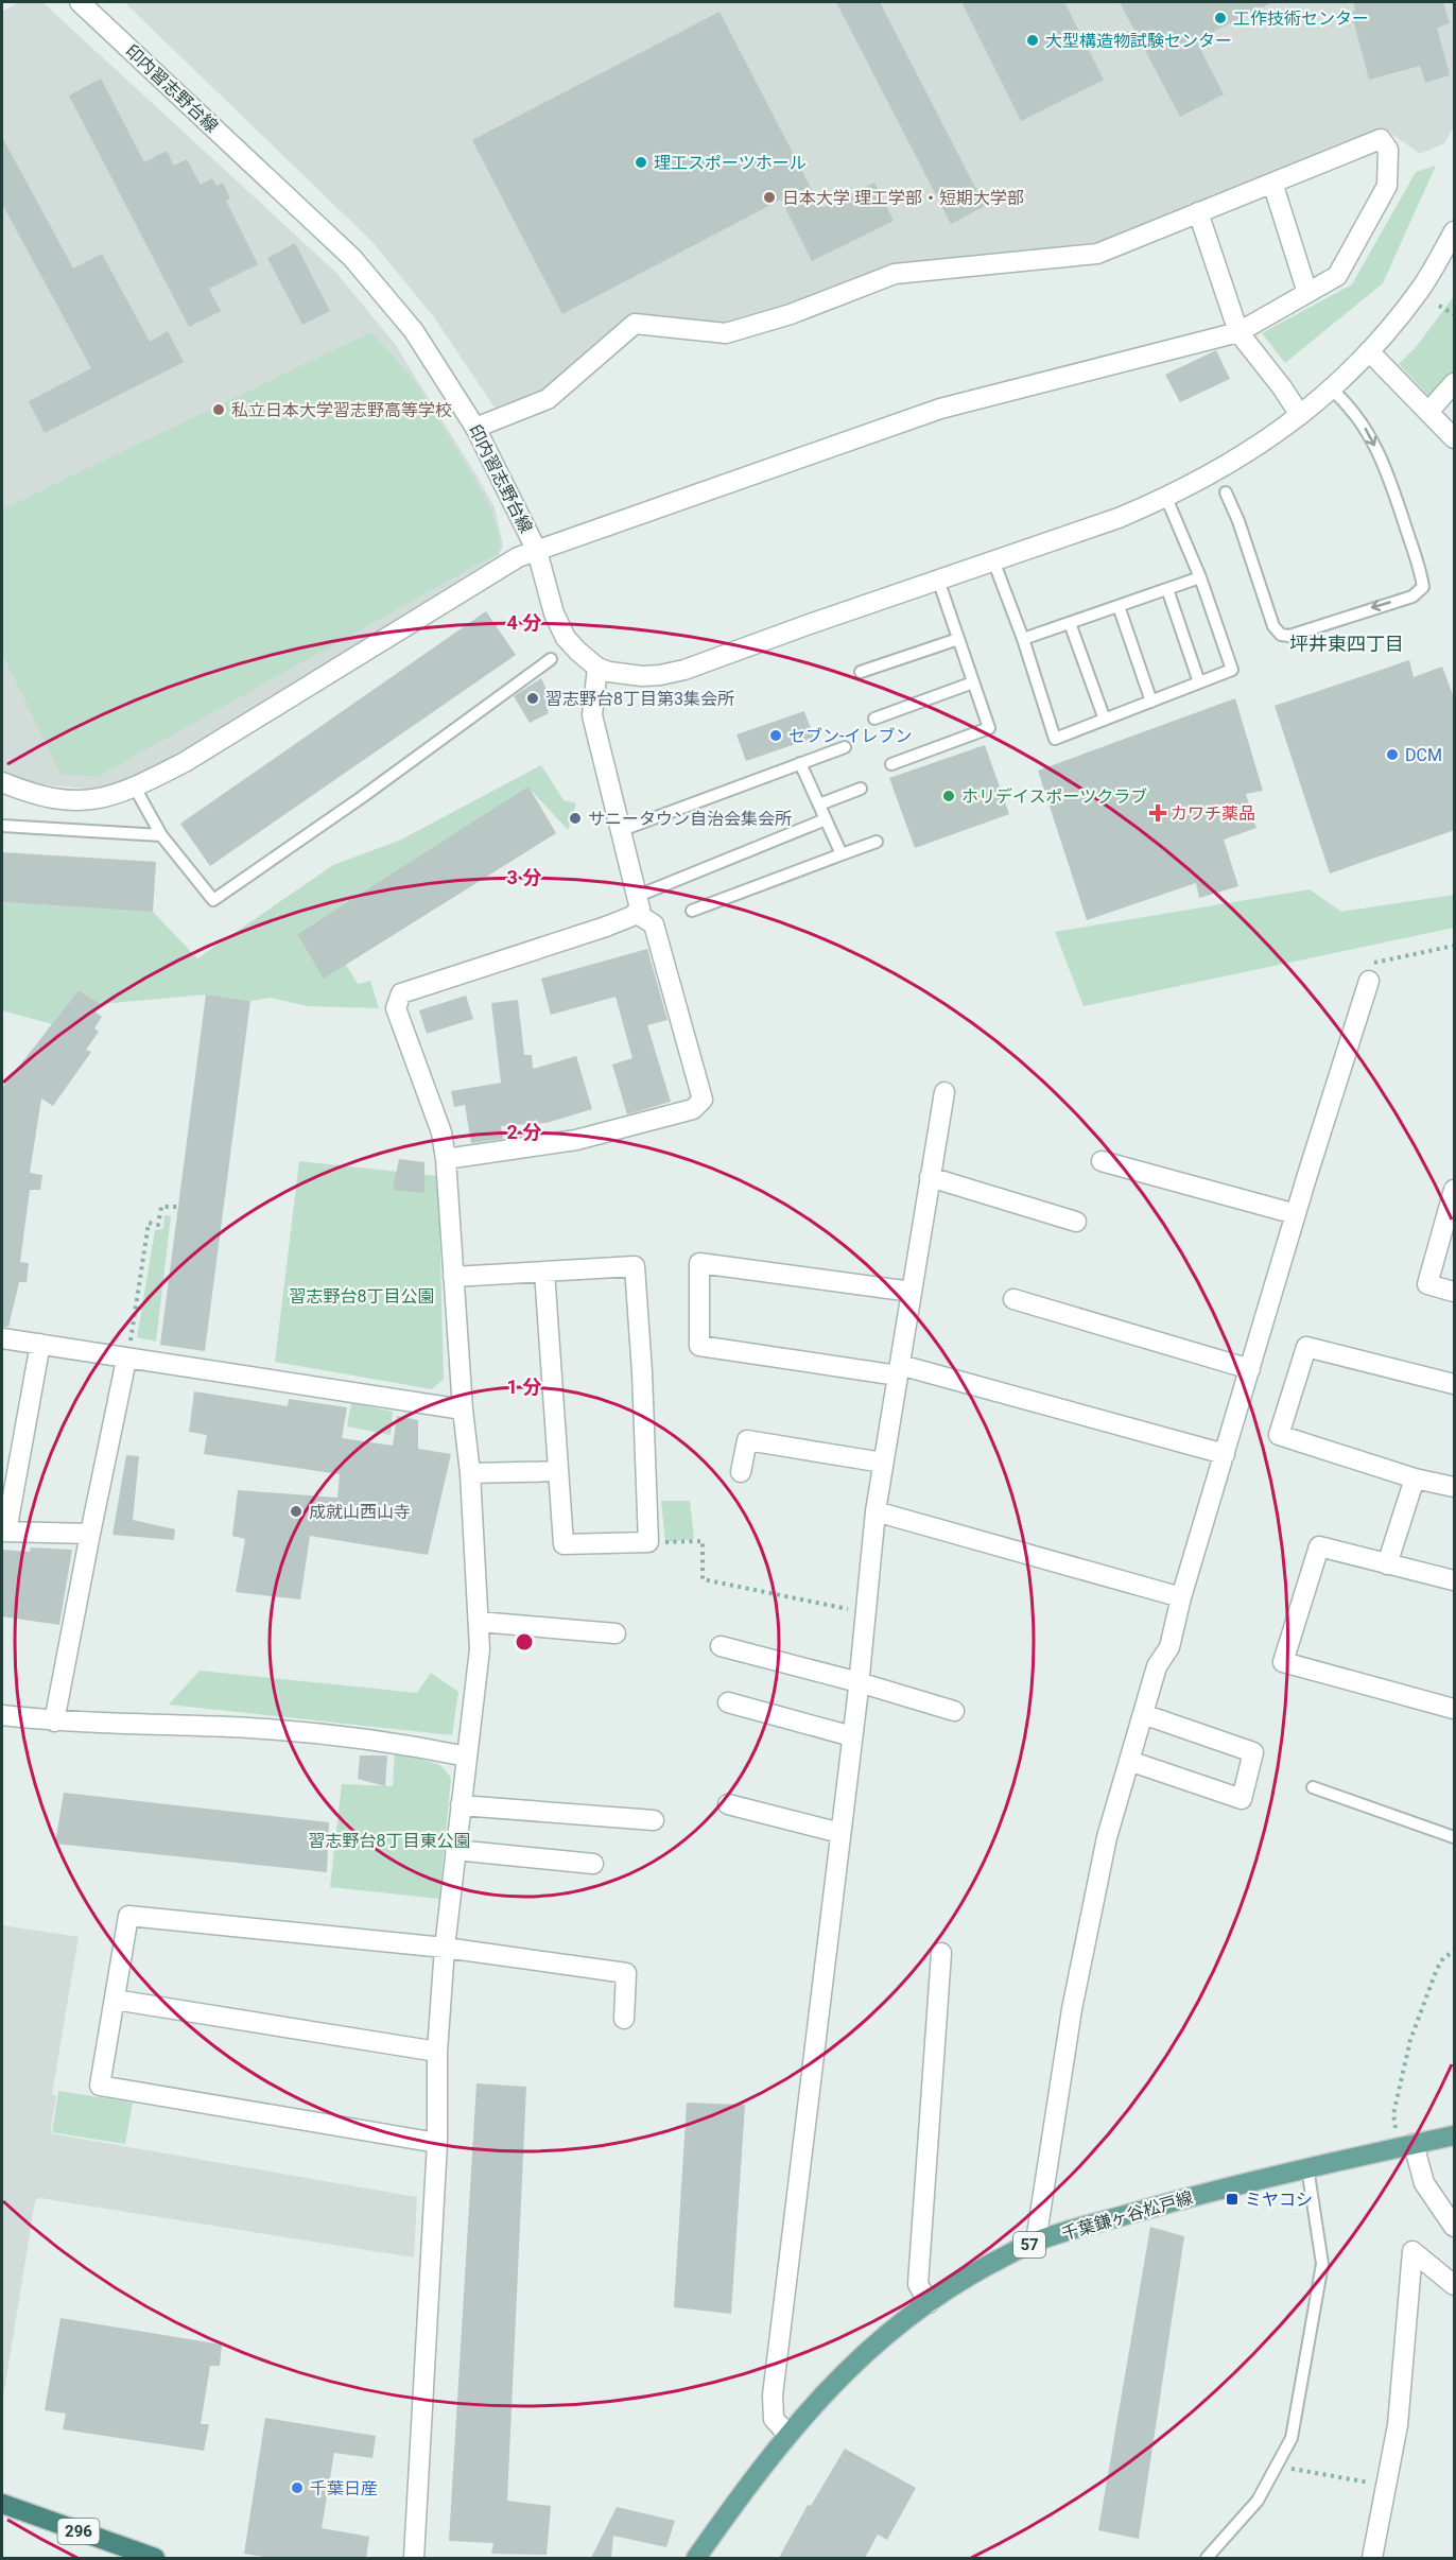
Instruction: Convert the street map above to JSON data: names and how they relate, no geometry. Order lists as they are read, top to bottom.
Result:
{
  "streets": {
    "highway": ["296"],
    "main road": ["千葉鎌ヶ谷松戸線", "57"],
    "street": ["印内習志野台線"]
  },
  "districts": ["坪井東四丁目"],
  "parks": ["習志野台8丁目公園", "習志野台8丁目東公園"],
  "places": {
    "other": [
      "工作技術センター",
      "大型構造物試験センター",
      "理工スポーツホール",
      "日本大学 理工学部・短期大学部",
      "私立日本大学習志野高等学校",
      "習志野台8丁目第3集会所",
      "セブン-イレブン",
      "DCM",
      "ホリデイスポーツクラブ",
      "サニータウン自治会集会所",
      "成就山西山寺",
      "千葉日産"
    ],
    "health": ["カワチ薬品"],
    "transit": ["ミヤコシ"]
  },
  "rings": [
    "4 分",
    "3 分",
    "2 分",
    "1 分"
  ]
}
